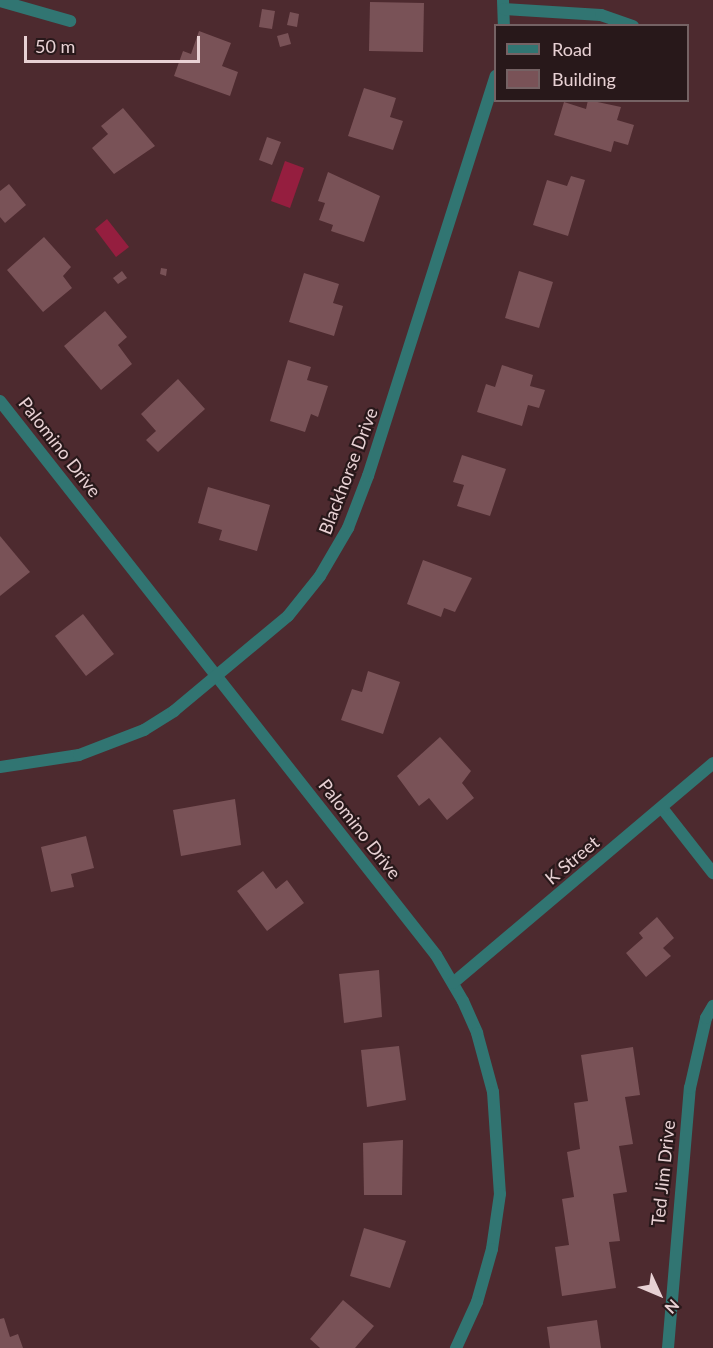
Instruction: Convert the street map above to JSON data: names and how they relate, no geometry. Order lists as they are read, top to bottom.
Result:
{
  "streets": {
    "street": [
      "Palomino Drive",
      "Blackhorse Drive",
      "K Street",
      "Ted Jim Drive"
    ]
  },
  "crossings": [
    ["Palomino Drive", "Blackhorse Drive"],
    ["Palomino Drive", "K Street"]
  ],
  "legend": ["Road", "Building"],
  "scale_bar": "50 m",
  "north": "bottom right"
}
